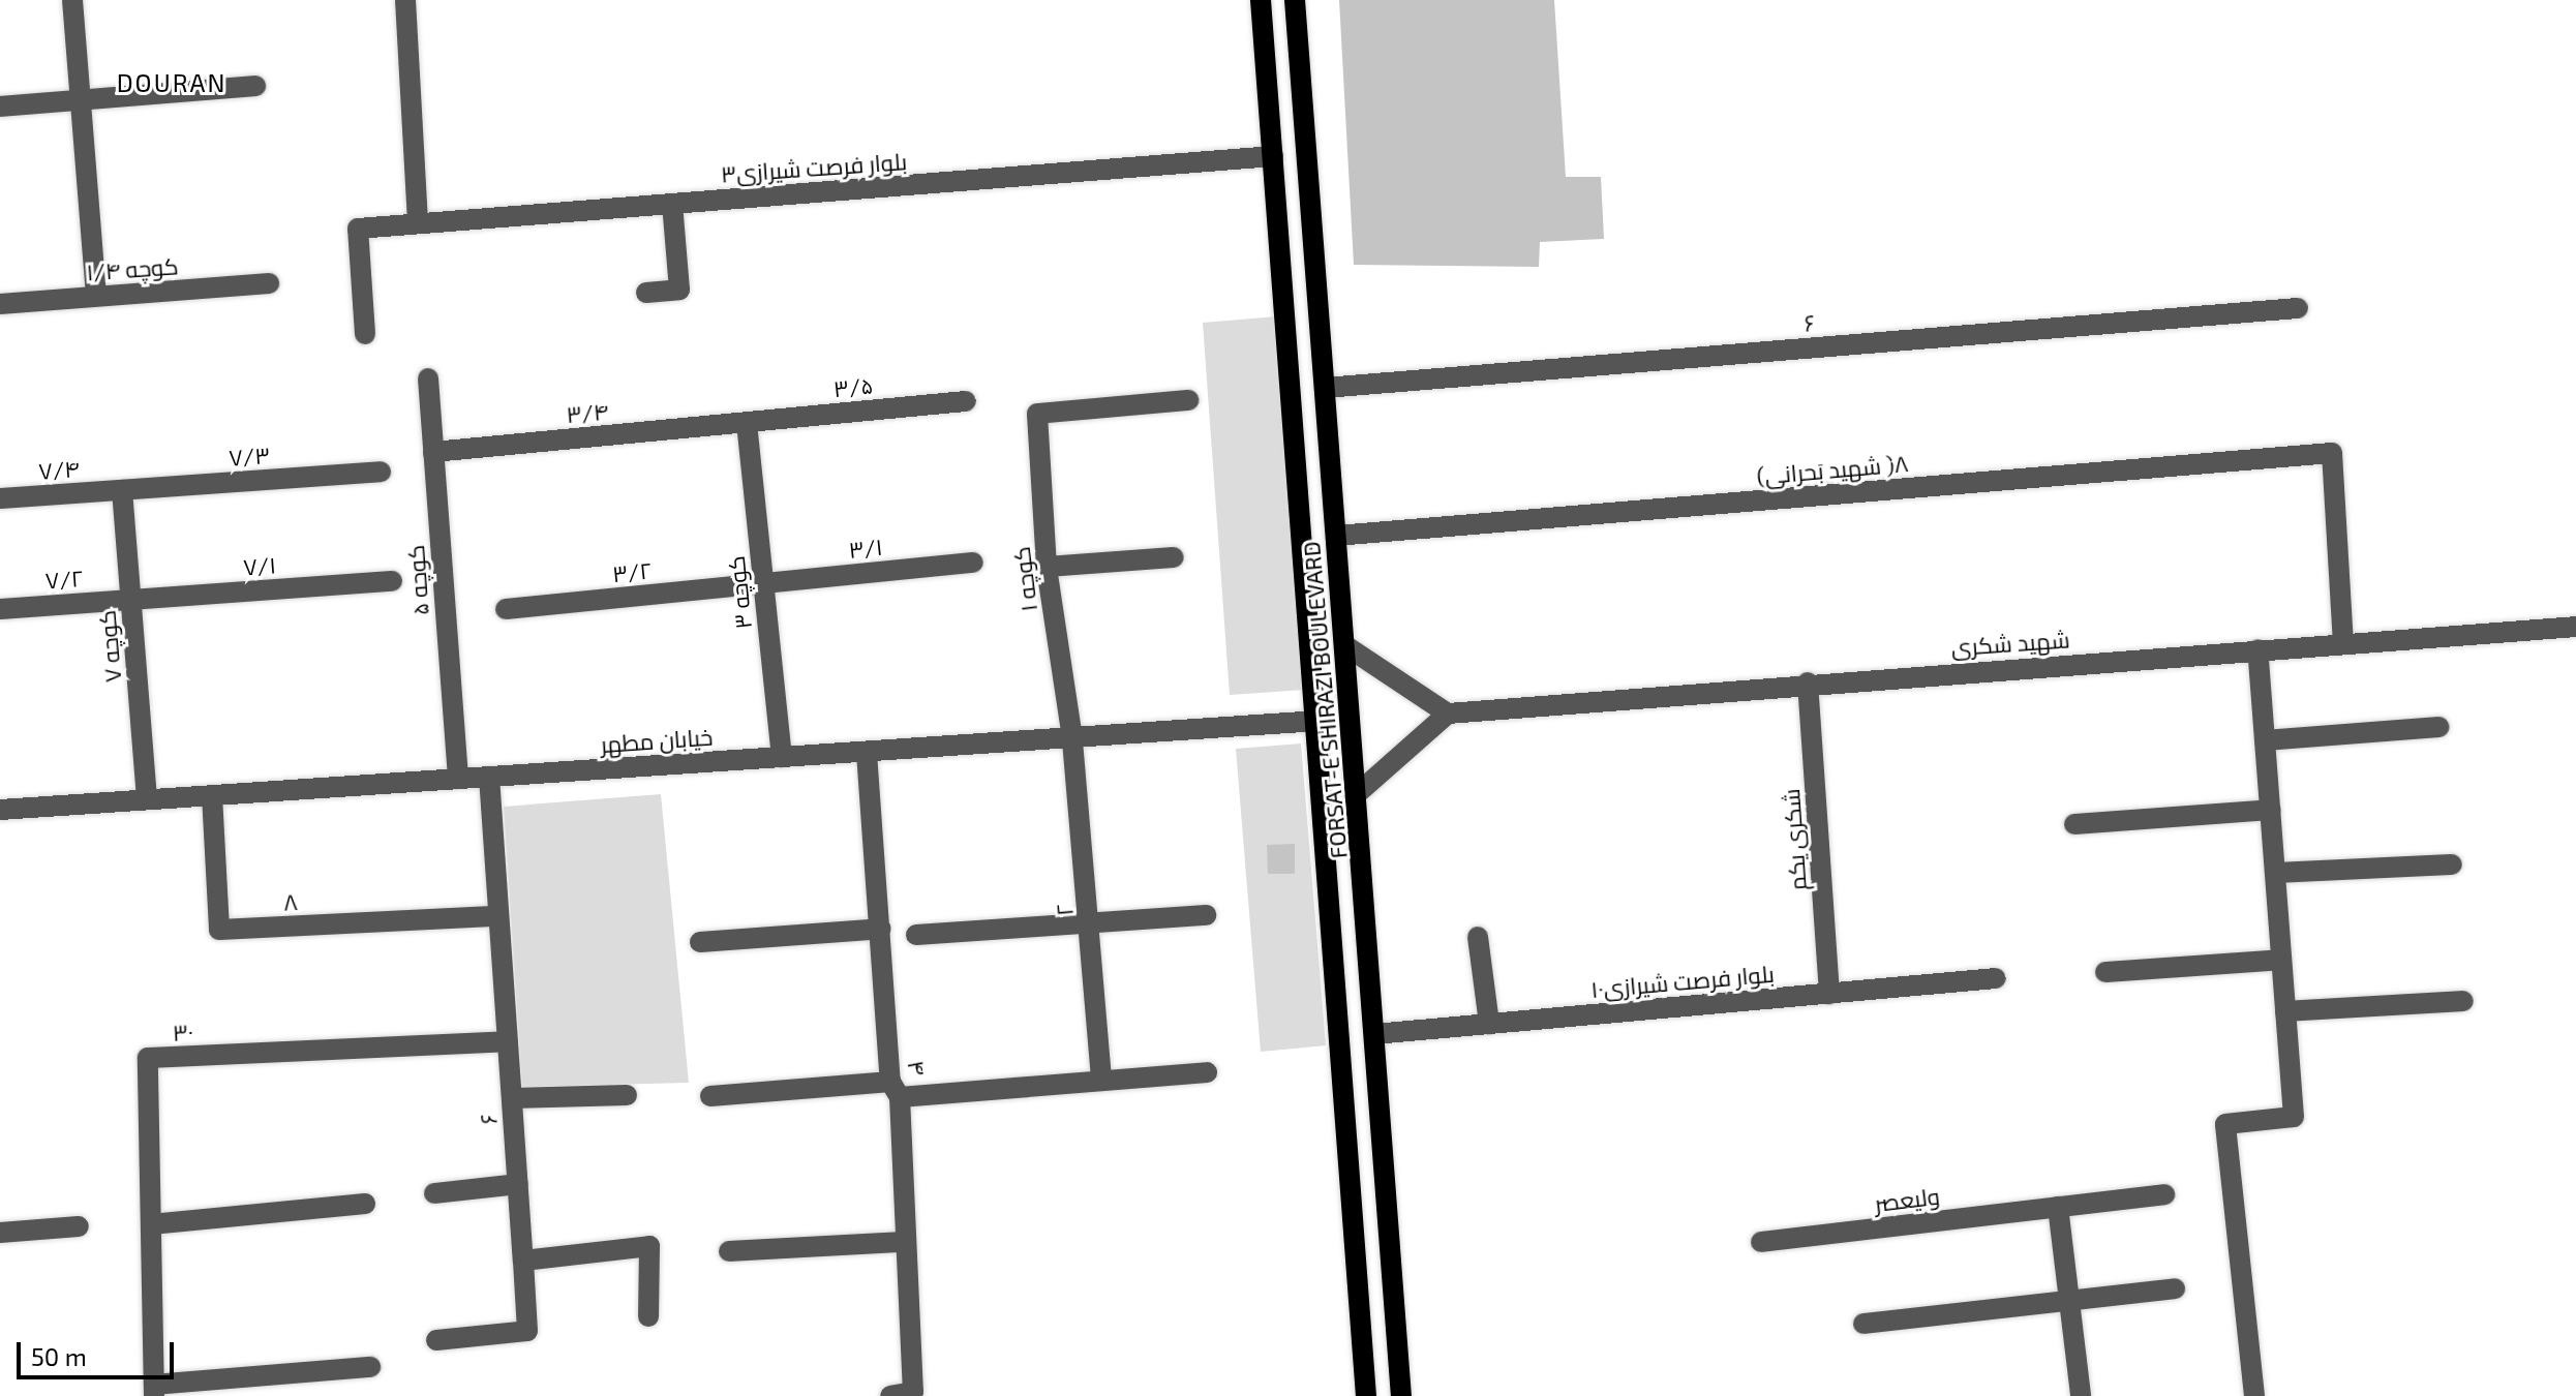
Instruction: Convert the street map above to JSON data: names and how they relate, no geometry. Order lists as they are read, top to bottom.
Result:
{
  "streets": {
    "main road": ["FORSAT-E SHIRAZI BOULEVARD"],
    "street": [
      "۳بلوار فرصت شیرازی",
      "کوچه ۱/۴",
      "۶",
      "۳/۵",
      "۳/۴",
      "۷/۳",
      "۷/۴",
      "(شهید بَحرانی )۸",
      "۳/۱",
      "۷/۱",
      "۳/۲",
      "۷/۲",
      "کوچه ۱",
      "کوچه ۵",
      "کوچه ۳",
      "شهید شکری",
      "کوچه ۷",
      "خیابان مطهر",
      "شکری یکم",
      "۸",
      "۲",
      "بلوار فرصت شیرازی۱۰",
      "۳۰",
      "۴",
      "ولیعصر"
    ]
  },
  "crossings": [
    ["۳بلوار فرصت شیرازی", "FORSAT-E SHIRAZI BOULEVARD"],
    ["۶", "FORSAT-E SHIRAZI BOULEVARD"],
    ["۶", "خیابان مطهر"],
    ["۶", "۸"],
    ["۶", "۳۰"],
    ["۳/۵", "۳/۴"],
    ["۳/۵", "کوچه ۳"],
    ["۳/۴", "کوچه ۵"],
    ["۳/۴", "کوچه ۳"],
    ["۷/۳", "۷/۴"],
    ["۷/۳", "کوچه ۷"],
    ["۷/۴", "کوچه ۷"],
    ["(شهید بَحرانی )۸", "شهید شکری"],
    ["(شهید بَحرانی )۸", "FORSAT-E SHIRAZI BOULEVARD"],
    ["۳/۱", "۳/۲"],
    ["۳/۱", "کوچه ۳"],
    ["۷/۱", "۷/۲"],
    ["۷/۱", "کوچه ۷"],
    ["۳/۲", "کوچه ۳"],
    ["۷/۲", "کوچه ۷"],
    ["کوچه ۱", "خیابان مطهر"],
    ["کوچه ۱", "۲"],
    ["کوچه ۵", "خیابان مطهر"],
    ["کوچه ۳", "خیابان مطهر"],
    ["شهید شکری", "شکری یکم"],
    ["کوچه ۷", "خیابان مطهر"],
    ["FORSAT-E SHIRAZI BOULEVARD", "خیابان مطهر"],
    ["FORSAT-E SHIRAZI BOULEVARD", "بلوار فرصت شیرازی۱۰"],
    ["خیابان مطهر", "۸"],
    ["خیابان مطهر", "۲"],
    ["خیابان مطهر", "۴"],
    ["شکری یکم", "بلوار فرصت شیرازی۱۰"]
  ],
  "districts": ["DOURAN"],
  "scale_bar": "50 m"
}
